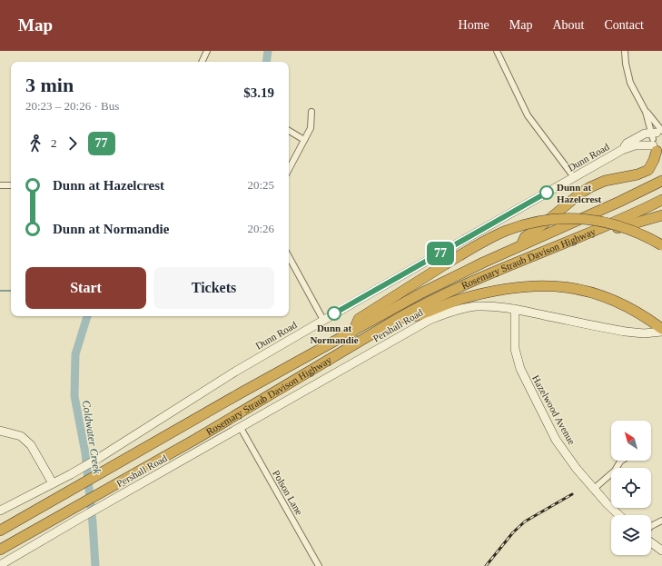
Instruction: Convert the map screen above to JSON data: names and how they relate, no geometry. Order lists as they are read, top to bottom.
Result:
{
  "streets": {
    "highway": ["Rosemary Straub Davison Highway"],
    "street": [
      "Dunn Road",
      "Pershall Road",
      "Hazelwood Avenue",
      "Polson Lane"
    ]
  },
  "crossings": [
    ["Pershall Road", "Hazelwood Avenue"],
    ["Pershall Road", "Polson Lane"]
  ],
  "water": ["Coldwater Creek"],
  "places": ["Dunn at Hazelcrest", "Dunn at Normandie"],
  "lines": ["bus line 77"],
  "north": "top left",
  "page": {
    "header": "Map",
    "nav": [
      "Home",
      "Map",
      "About",
      "Contact"
    ],
    "on_map": "77",
    "heading": ["3 min", "20:23 – 20:26 · Bus", "$3.19"],
    "legs": ["2", "77"],
    "list": [
      {
        "name": "Dunn at Hazelcrest",
        "value": "20:25"
      },
      {
        "name": "Dunn at Normandie",
        "value": "20:26"
      }
    ],
    "buttons": ["Start", "Tickets"]
  }
}
